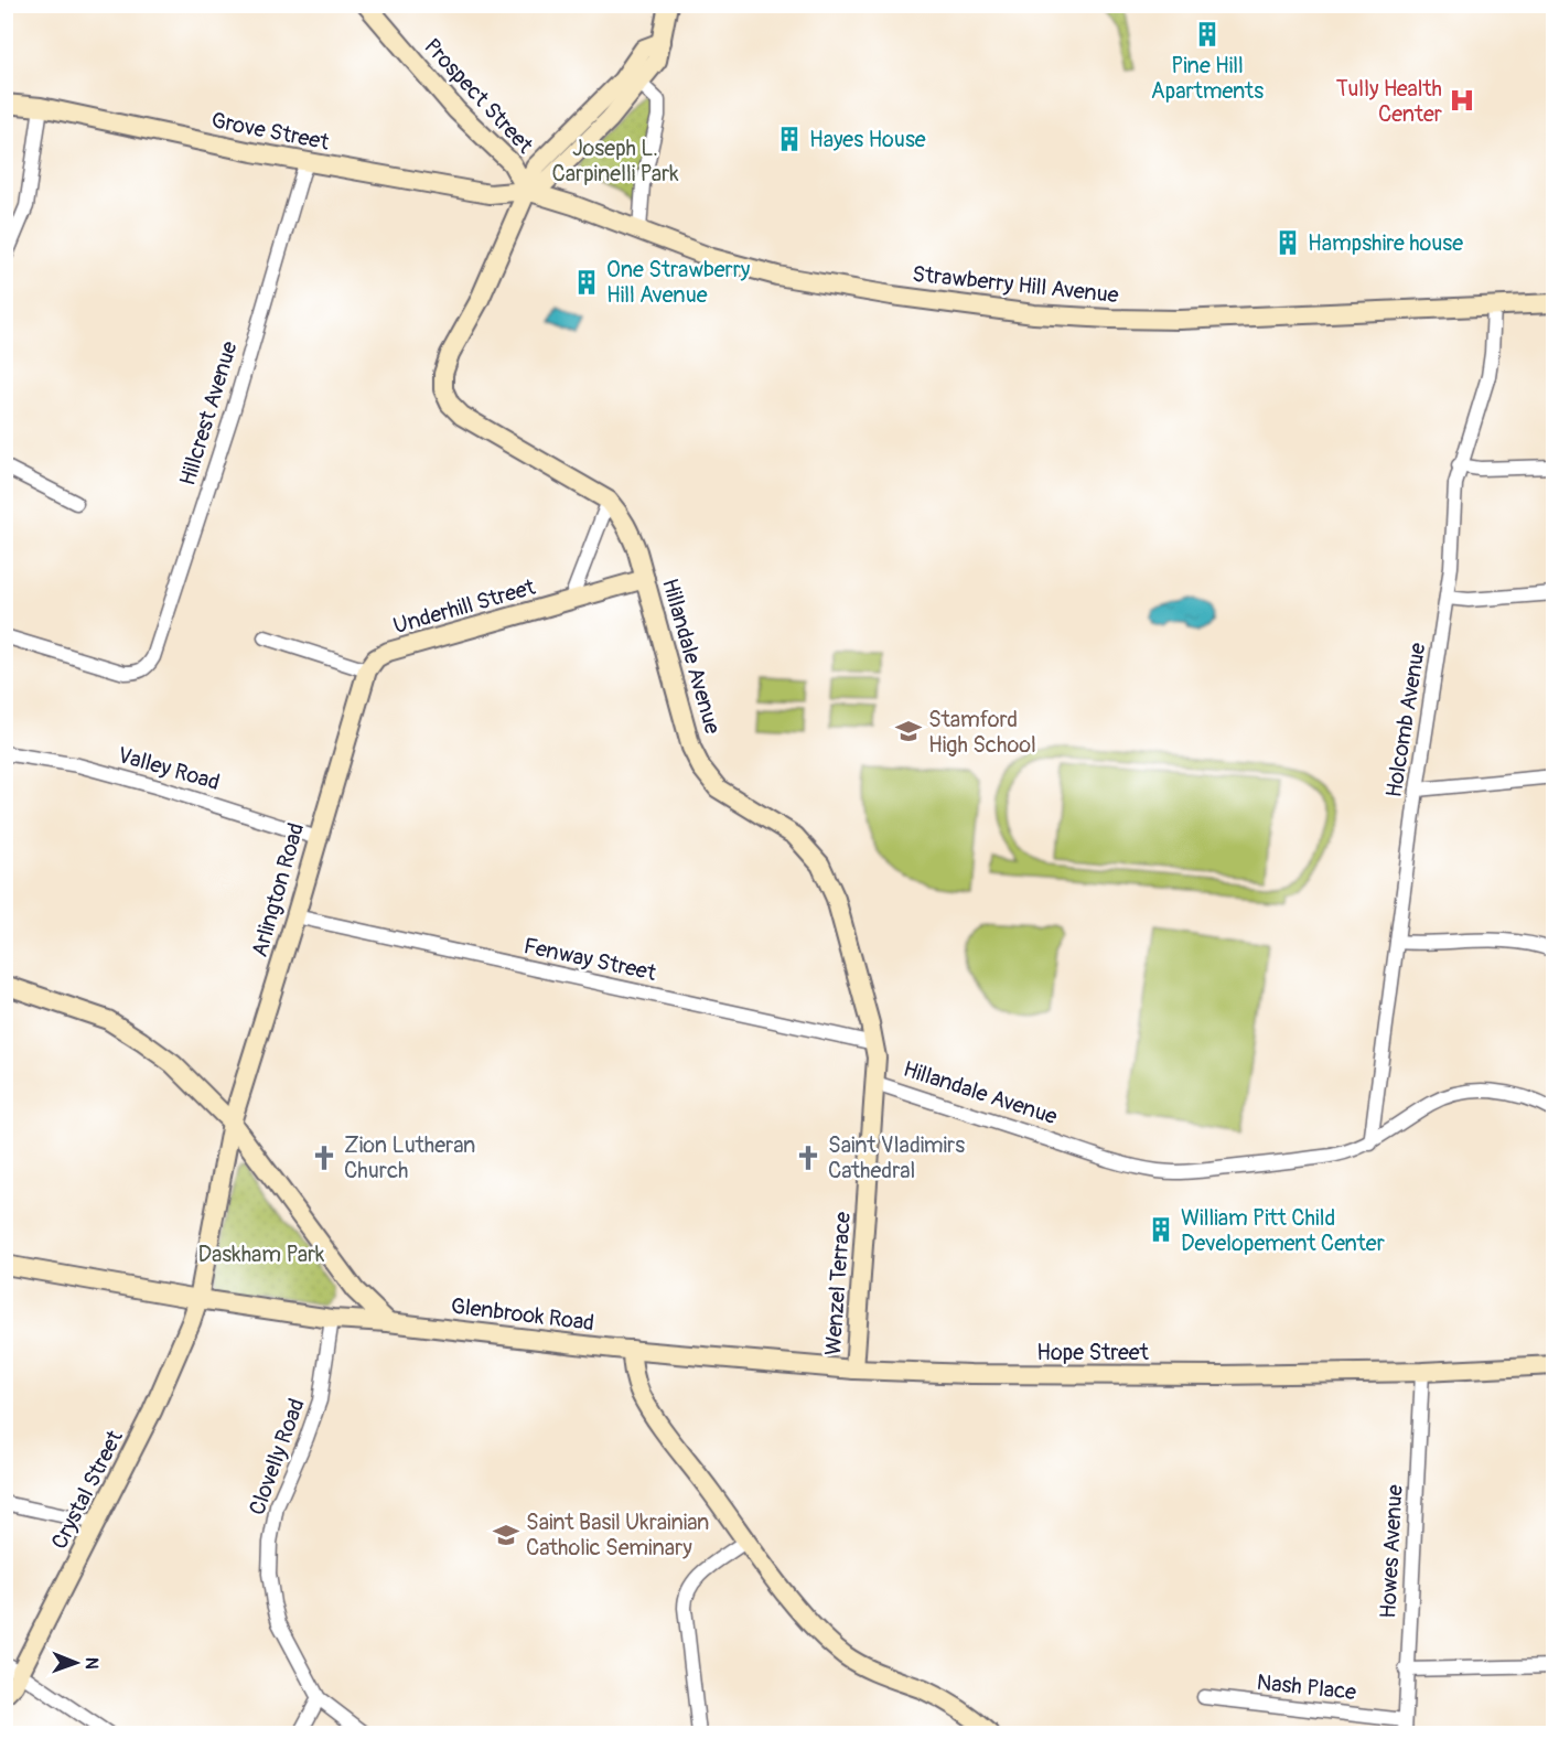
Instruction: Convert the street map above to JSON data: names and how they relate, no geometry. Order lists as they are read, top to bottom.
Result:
{
  "streets": {
    "street": [
      "Prospect Street",
      "Grove Street",
      "Strawberry Hill Avenue",
      "Hillcrest Avenue",
      "Underhill Street",
      "Hillandale Avenue",
      "Holcomb Avenue",
      "Valley Road",
      "Arlington Road",
      "Fenway Street",
      "Wenzel Terrace",
      "Glenbrook Road",
      "Hope Street",
      "Clovelly Road",
      "Crystal Street",
      "Howes Avenue",
      "Nash Place"
    ]
  },
  "crossings": [
    ["Prospect Street", "Grove Street"],
    ["Prospect Street", "Strawberry Hill Avenue"],
    ["Prospect Street", "Hillandale Avenue"],
    ["Grove Street", "Strawberry Hill Avenue"],
    ["Grove Street", "Hillcrest Avenue"],
    ["Grove Street", "Hillandale Avenue"],
    ["Strawberry Hill Avenue", "Hillandale Avenue"],
    ["Strawberry Hill Avenue", "Holcomb Avenue"],
    ["Underhill Street", "Hillandale Avenue"],
    ["Underhill Street", "Arlington Road"],
    ["Hillandale Avenue", "Holcomb Avenue"],
    ["Hillandale Avenue", "Fenway Street"],
    ["Hillandale Avenue", "Wenzel Terrace"],
    ["Valley Road", "Arlington Road"],
    ["Arlington Road", "Fenway Street"],
    ["Arlington Road", "Glenbrook Road"],
    ["Arlington Road", "Crystal Street"],
    ["Wenzel Terrace", "Hope Street"],
    ["Glenbrook Road", "Hope Street"],
    ["Glenbrook Road", "Clovelly Road"],
    ["Glenbrook Road", "Crystal Street"],
    ["Hope Street", "Howes Avenue"],
    ["Howes Avenue", "Nash Place"]
  ],
  "parks": ["Joseph L. Carpinelli Park", "Daskham Park"],
  "places": {
    "building": [
      "Pine Hill Apartments",
      "Hayes House",
      "Hampshire house",
      "One Strawberry Hill Avenue",
      "William Pitt Child Developement Center"
    ],
    "hospital": ["Tully Health Center"],
    "school or university": ["Stamford High School", "Saint Basil Ukrainian Catholic Seminary"],
    "church": ["Zion Lutheran Church", "Saint Vladimirs Cathedral"]
  },
  "north": "right"
}
